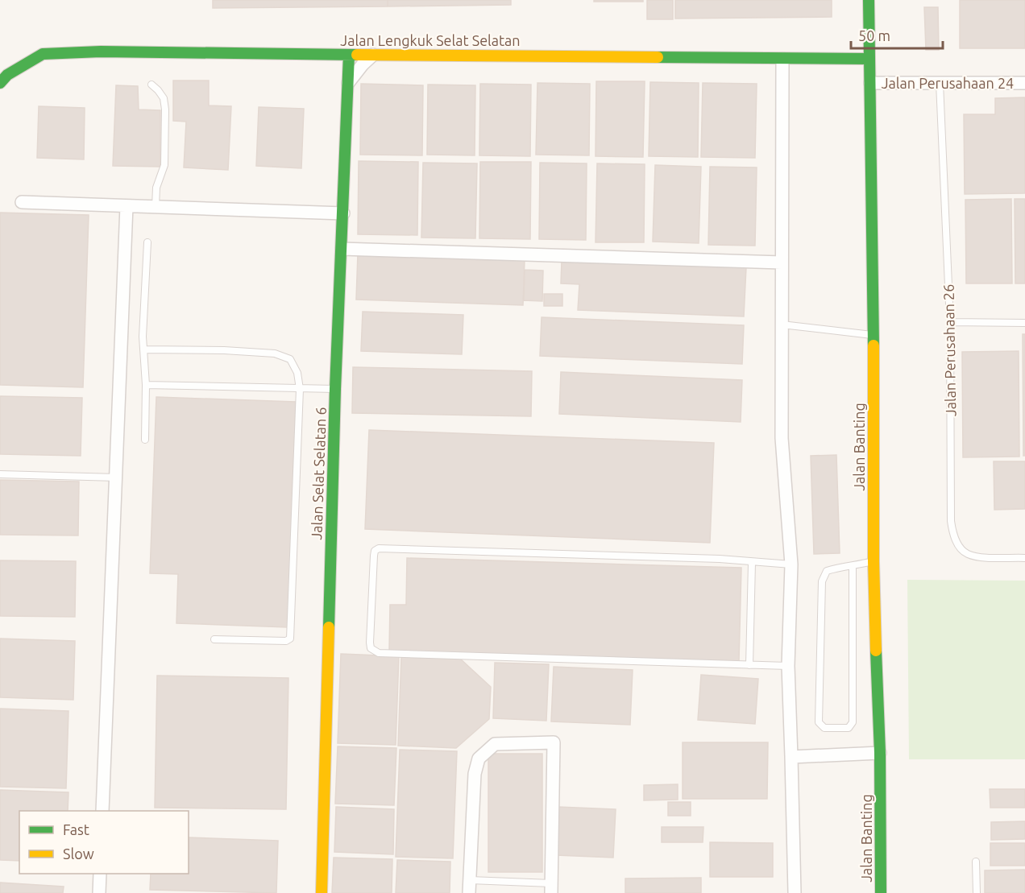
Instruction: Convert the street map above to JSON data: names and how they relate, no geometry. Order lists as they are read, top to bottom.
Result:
{
  "streets": {
    "street": [
      "Jalan Lengkuk Selat Selatan",
      "Jalan Perusahaan 24",
      "Jalan Banting",
      "Jalan Selat Selatan 6"
    ],
    "lane": ["Jalan Perusahaan 26"]
  },
  "crossings": [
    ["Jalan Lengkuk Selat Selatan", "Jalan Banting"],
    ["Jalan Lengkuk Selat Selatan", "Jalan Selat Selatan 6"],
    ["Jalan Perusahaan 24", "Jalan Perusahaan 26"],
    ["Jalan Perusahaan 24", "Jalan Banting"]
  ],
  "legend": ["Fast", "Slow"],
  "scale_bar": "50 m"
}
